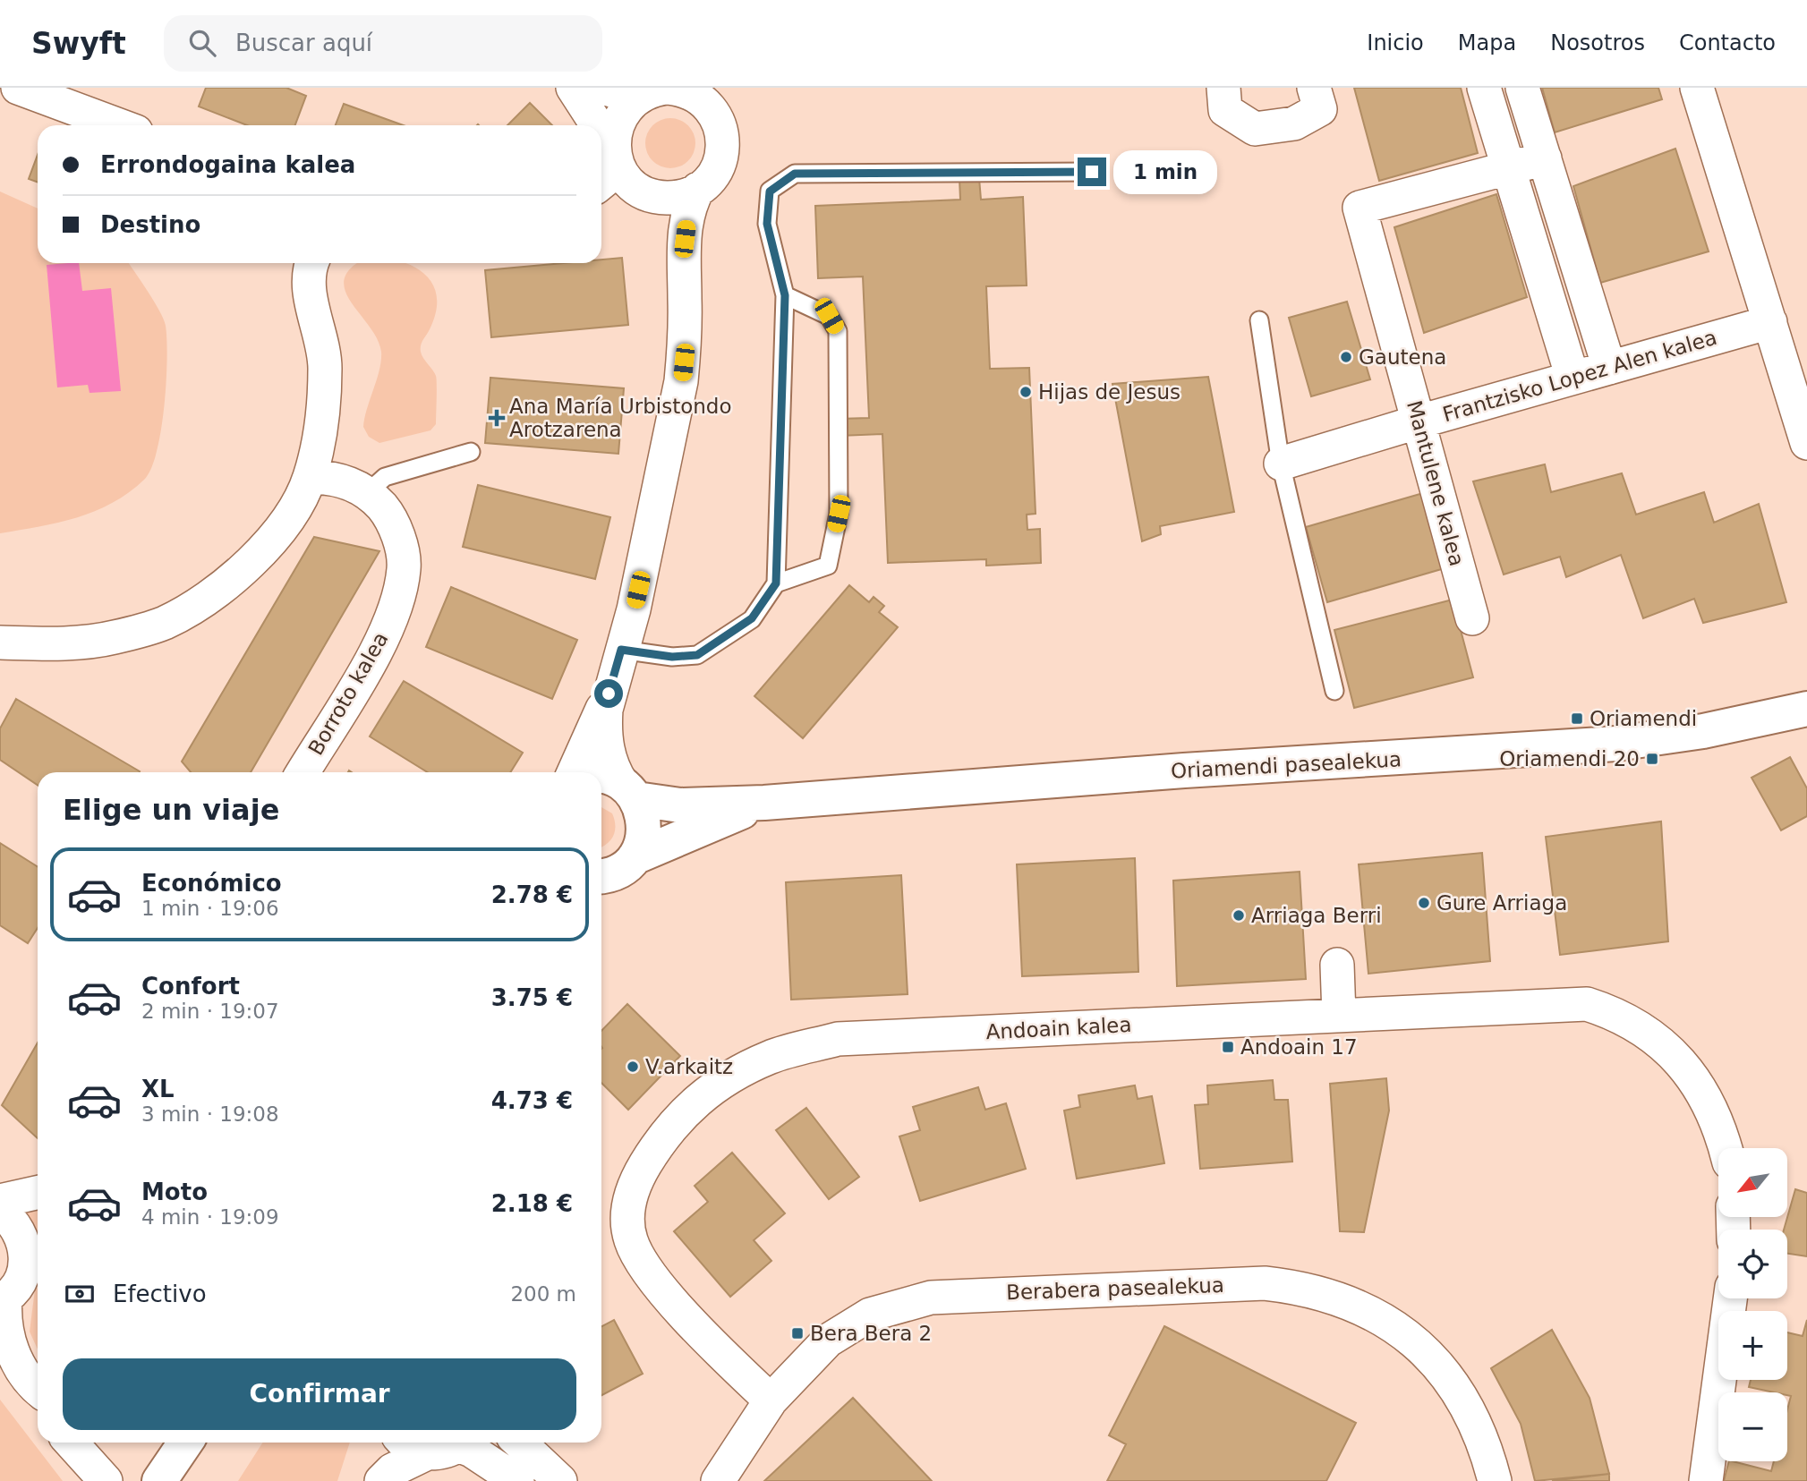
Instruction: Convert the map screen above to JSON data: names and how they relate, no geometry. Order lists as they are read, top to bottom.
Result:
{
  "streets": {
    "street": [
      "Frantzisko Lopez Alen kalea",
      "Mantulene kalea",
      "Borroto kalea",
      "Oriamendi pasealekua",
      "Andoain kalea",
      "Berabera pasealekua"
    ]
  },
  "crossings": [
    ["Frantzisko Lopez Alen kalea", "Mantulene kalea"],
    ["Andoain kalea", "Berabera pasealekua"]
  ],
  "places": {
    "other": [
      "Gautena",
      "Hijas de Jesus",
      "Gure Arriaga",
      "Arriaga Berri",
      "V.arkaitz"
    ],
    "health": ["Ana María Urbistondo Arotzarena"],
    "transit": [
      "Oriamendi",
      "Oriamendi 20",
      "Andoain 17",
      "Bera Bera 2"
    ]
  },
  "north": "bottom left",
  "page": {
    "header": "Swyft",
    "search": "Buscar aquí",
    "nav": [
      "Inicio",
      "Mapa",
      "Nosotros",
      "Contacto"
    ],
    "banner": ["Errondogaina kalea", "Destino"],
    "bubble": "1 min",
    "heading": "Elige un viaje",
    "list": [
      {
        "name": "Económico",
        "note": "1 min · 19:06",
        "value": "2.78 €"
      },
      {
        "name": "Confort",
        "note": "2 min · 19:07",
        "value": "3.75 €"
      },
      {
        "name": "XL",
        "note": "3 min · 19:08",
        "value": "4.73 €"
      },
      {
        "name": "Moto",
        "note": "4 min · 19:09",
        "value": "2.18 €"
      }
    ],
    "map_buttons": ["+", "−"],
    "pay": ["Efectivo", "200 m"],
    "buttons": "Confirmar"
  }
}
